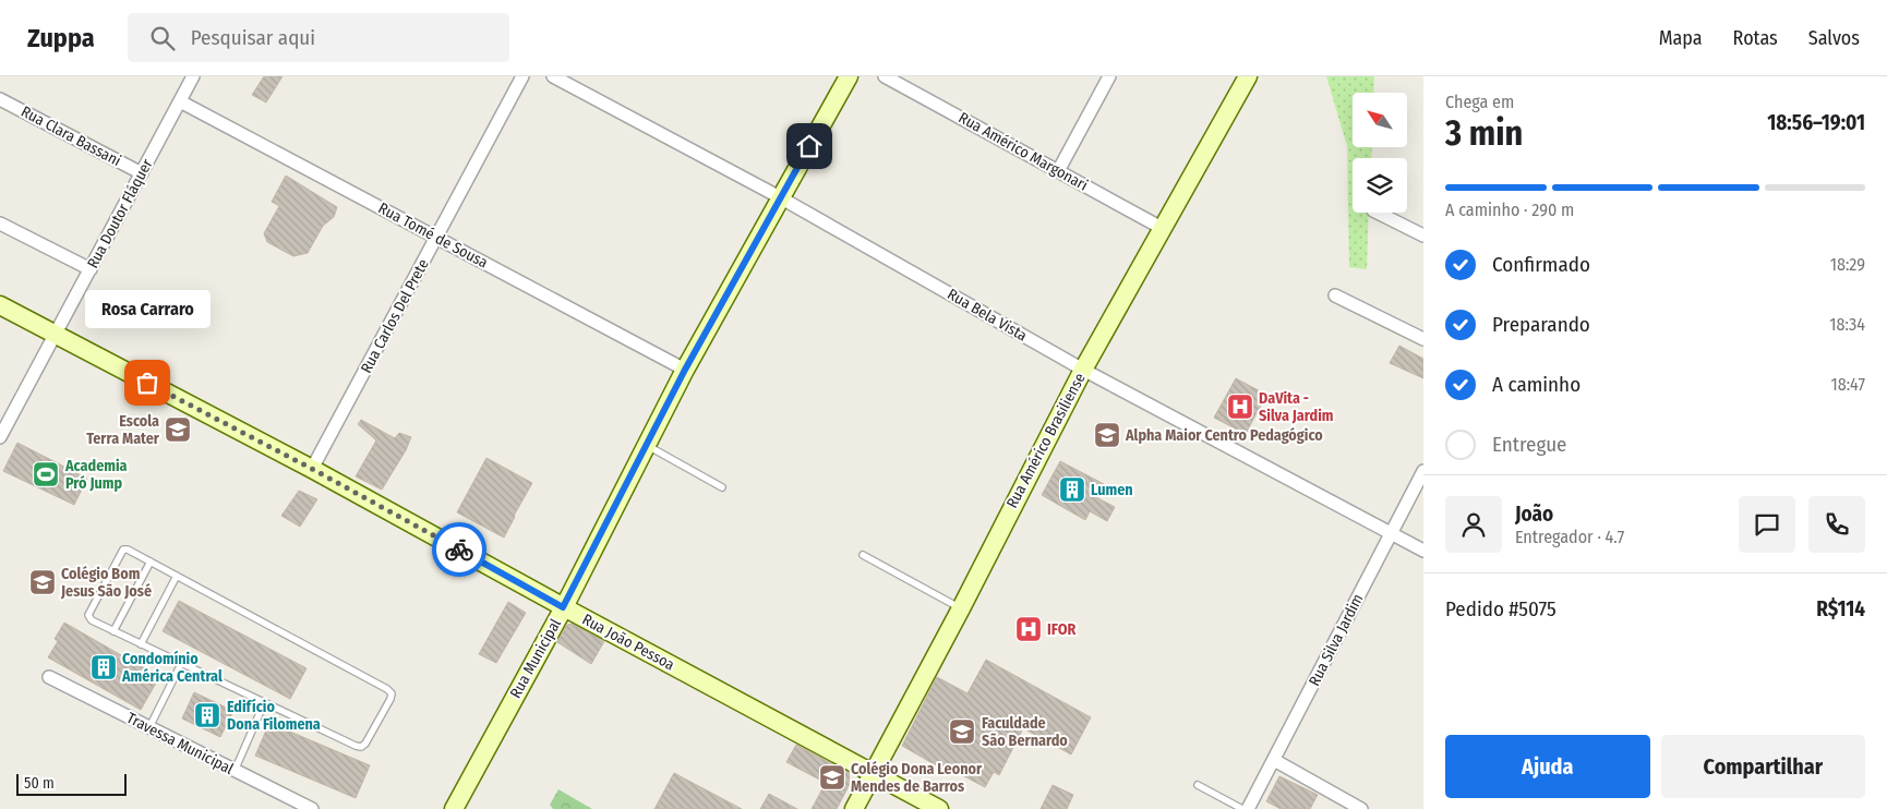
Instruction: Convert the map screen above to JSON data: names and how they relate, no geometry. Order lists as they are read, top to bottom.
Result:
{
  "streets": {
    "street": [
      "Rua Clara Bassani",
      "Rua Américo Margonari",
      "Rua Doutor Fláquer",
      "Rua Tomé de Sousa",
      "Rua Bela Vista",
      "Rua Carlos Del Prete",
      "Rua Américo Brasiliense",
      "Rua Silva Jardim",
      "Rua João Pessoa",
      "Rua Municipal",
      "Travessa Municipal"
    ]
  },
  "crossings": [
    ["Rua Clara Bassani", "Rua Doutor Fláquer"],
    ["Rua Américo Margonari", "Rua Américo Brasiliense"],
    ["Rua Doutor Fláquer", "Rua Tomé de Sousa"],
    ["Rua Doutor Fláquer", "Rua João Pessoa"],
    ["Rua Tomé de Sousa", "Rua Carlos Del Prete"],
    ["Rua Tomé de Sousa", "Rua Municipal"],
    ["Rua Bela Vista", "Rua Américo Brasiliense"],
    ["Rua Bela Vista", "Rua Silva Jardim"],
    ["Rua Bela Vista", "Rua Municipal"],
    ["Rua Carlos Del Prete", "Rua João Pessoa"],
    ["Rua Américo Brasiliense", "Rua João Pessoa"],
    ["Rua João Pessoa", "Rua Municipal"]
  ],
  "places": {
    "other": ["Rosa Carraro"],
    "hospital": ["DaVita - Silva Jardim", "IFOR"],
    "school or university": [
      "Escola Terra Mater",
      "Alpha Maior Centro Pedagógico",
      "Colégio Bom Jesus São José",
      "Faculdade São Bernardo",
      "Colégio Dona Leonor Mendes de Barros"
    ],
    "sports": ["Academia Pró Jump"],
    "building": ["Lumen", "Condomínio América Central", "Edifício Dona Filomena"]
  },
  "scale_bar": "50 m",
  "north": "top left",
  "page": {
    "header": "Zuppa",
    "search": "Pesquisar aqui",
    "nav": ["Mapa", "Rotas", "Salvos"],
    "heading": ["3 min", "Chega em", "18:56–19:01"],
    "panel": [
      "João",
      "Entregador · 4.7",
      "Pedido #5075",
      "R$114"
    ],
    "bar": "A caminho · 290 m",
    "list": [
      ["Confirmado", "18:29"],
      ["Preparando", "18:34"],
      ["A caminho", "18:47"],
      "Entregue"
    ],
    "bubble": "Rosa Carraro",
    "buttons": ["Ajuda", "Compartilhar"],
    "scale": "50 m"
  }
}
